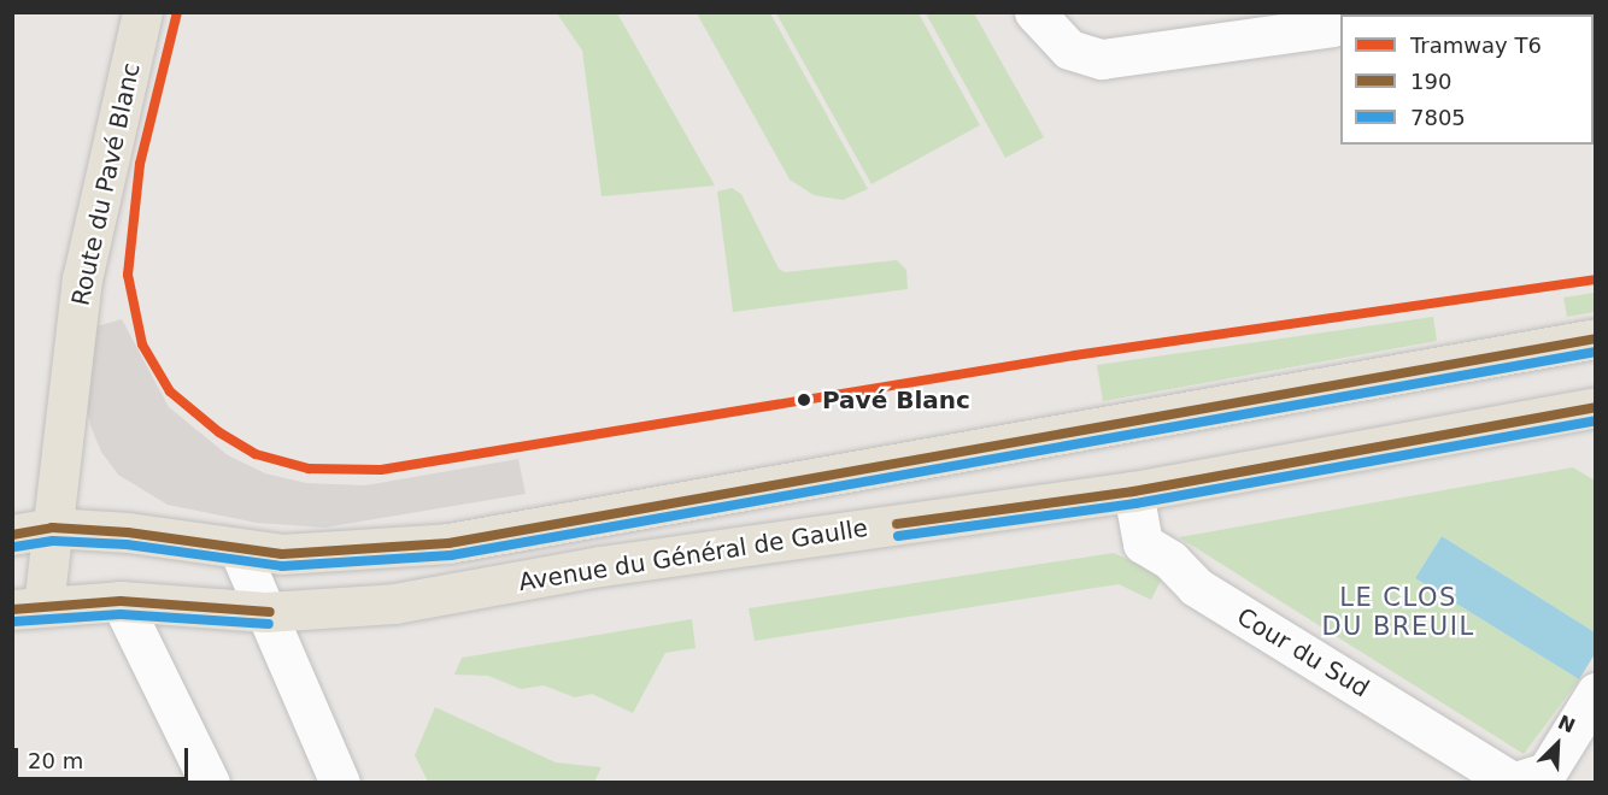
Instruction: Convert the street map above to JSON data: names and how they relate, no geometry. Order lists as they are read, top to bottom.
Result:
{
  "streets": {
    "main road": ["Route du Pavé Blanc", "Avenue du Général de Gaulle"],
    "street": ["Cour du Sud"]
  },
  "crossings": [
    ["Route du Pavé Blanc", "Avenue du Général de Gaulle"],
    ["Avenue du Général de Gaulle", "Cour du Sud"]
  ],
  "districts": ["LE CLOS DU BREUIL"],
  "places": ["Pavé Blanc"],
  "lines": ["tram line T6", "transit line 190", "transit line 7805"],
  "legend": ["Tramway T6", "190", "7805"],
  "scale_bar": "20 m",
  "north": "top right"
}
